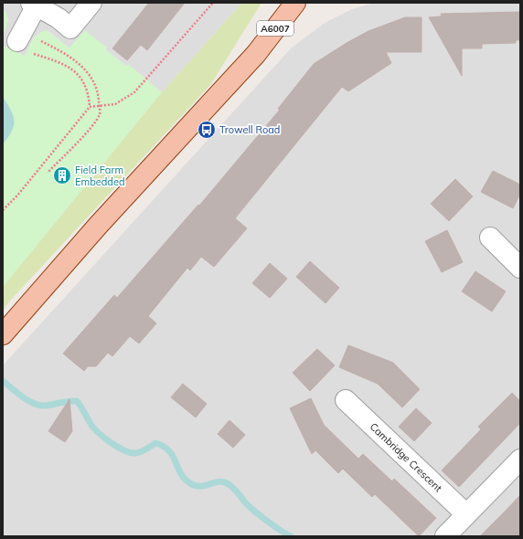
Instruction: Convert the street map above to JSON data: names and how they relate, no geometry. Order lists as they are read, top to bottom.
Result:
{
  "streets": {
    "main road": ["A6007"],
    "street": ["Cambridge Crescent"]
  },
  "places": {
    "bus stop": ["Trowell Road"],
    "building": ["Field Farm Embedded"]
  }
}
